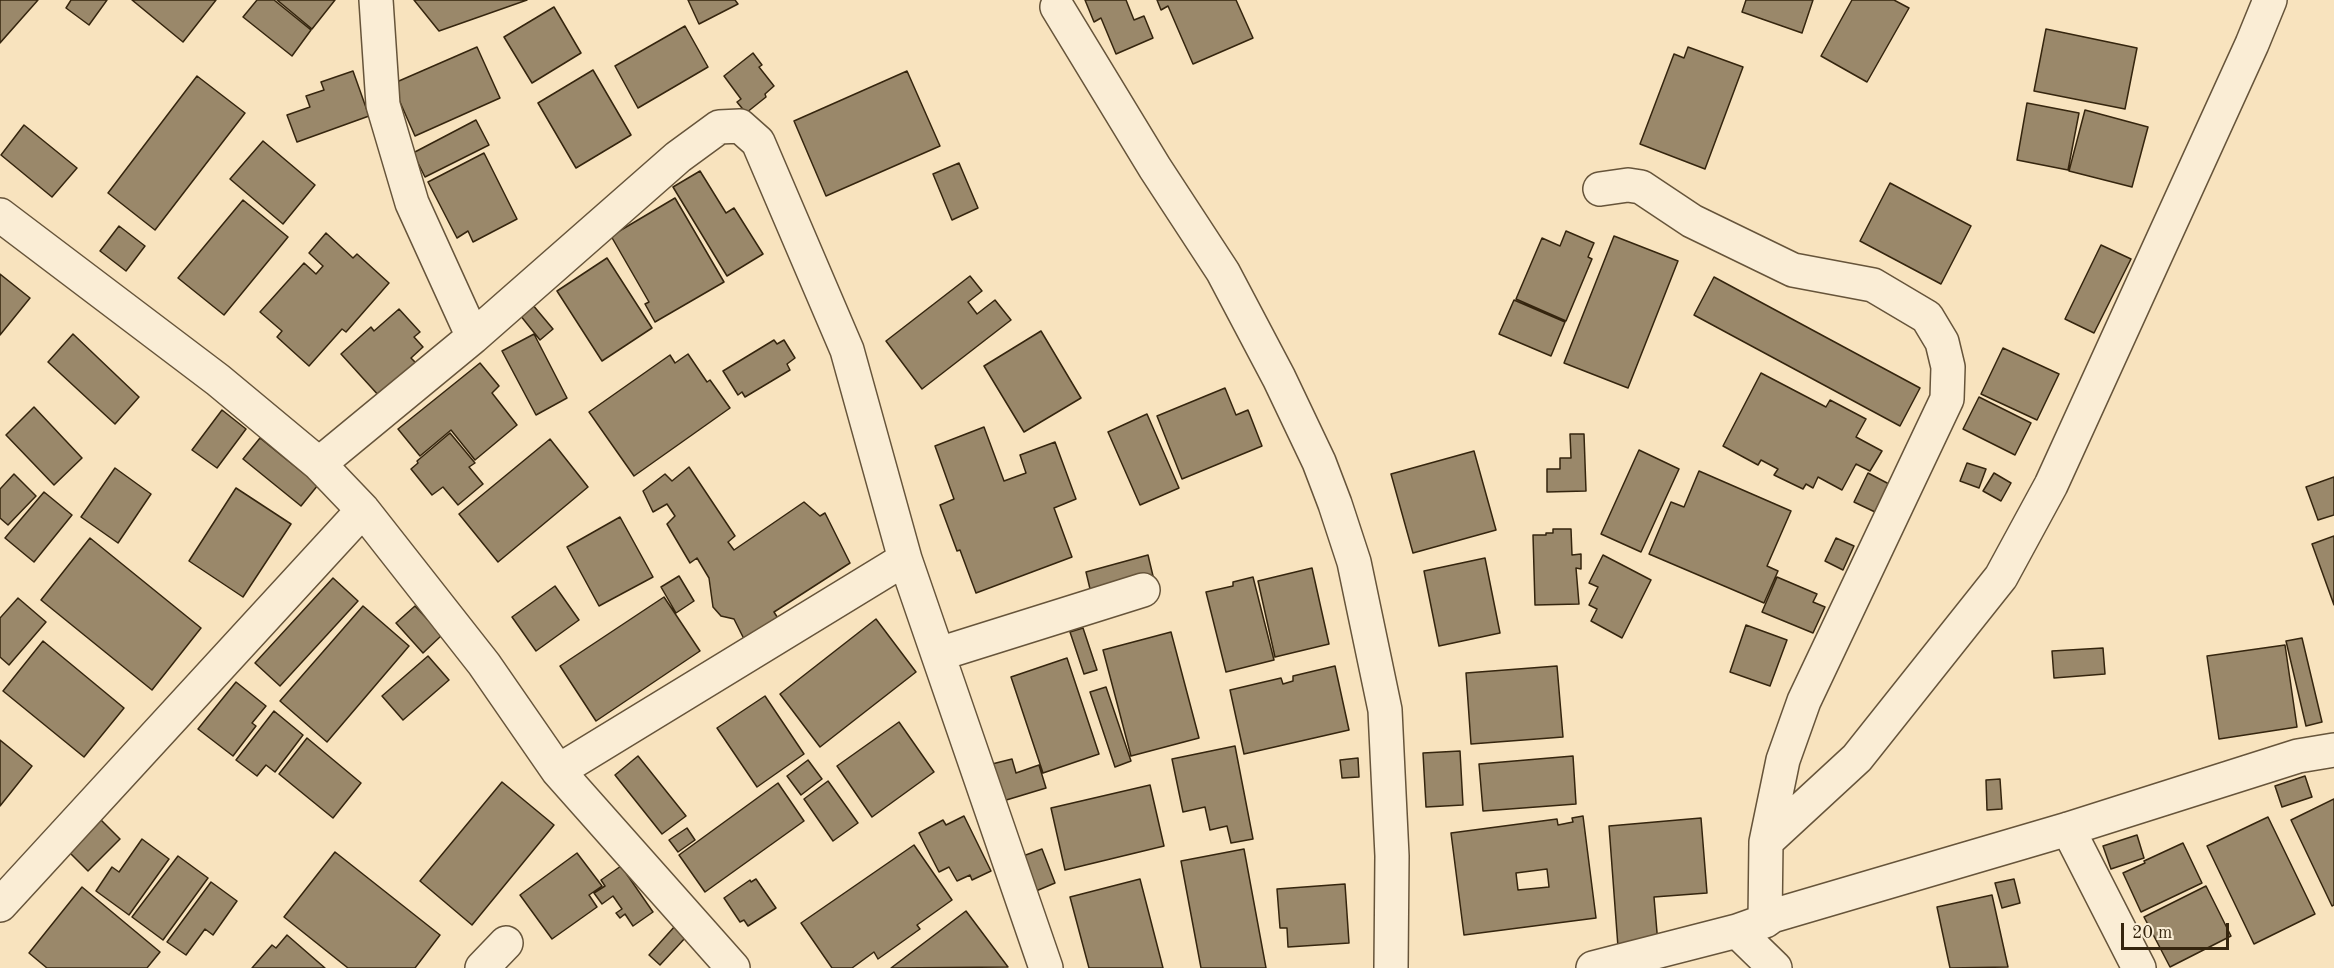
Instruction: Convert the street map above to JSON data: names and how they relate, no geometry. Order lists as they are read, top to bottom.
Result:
{
  "scale_bar": "20 m"
}
